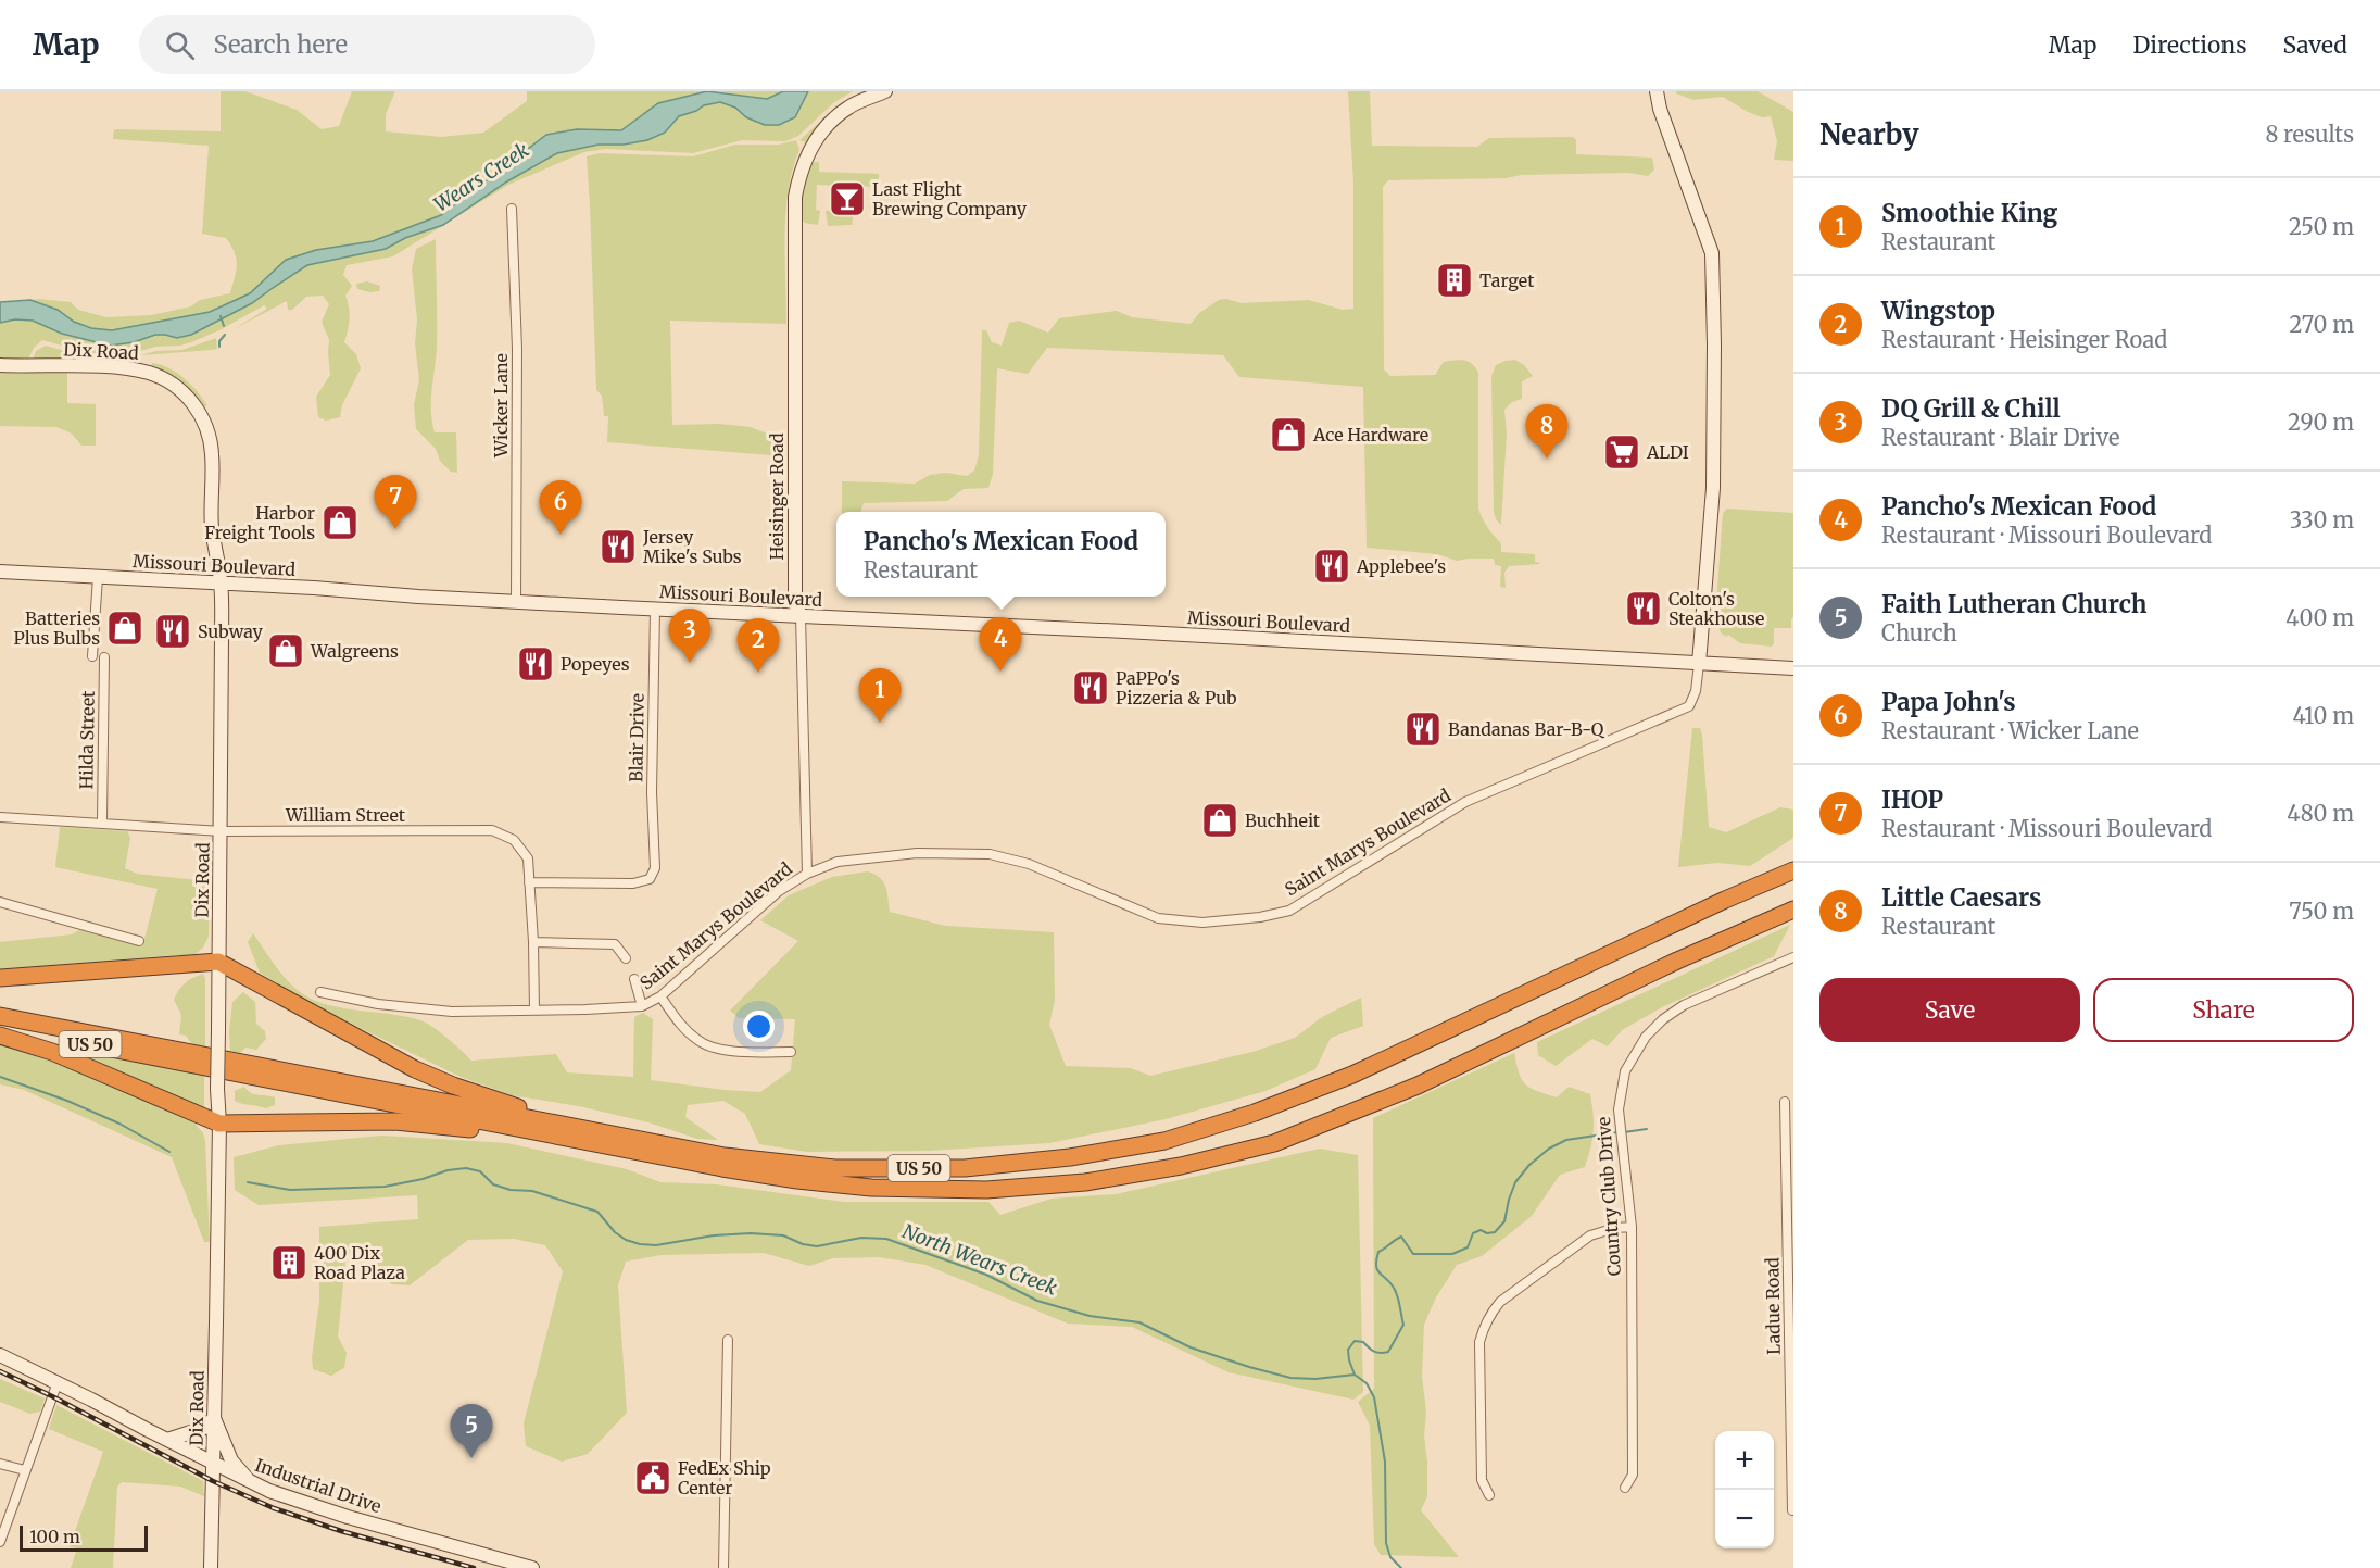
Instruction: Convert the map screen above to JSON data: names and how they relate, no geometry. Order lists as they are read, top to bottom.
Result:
{
  "streets": {
    "highway": ["US 50"],
    "main road": [
      "Dix Road",
      "Heisinger Road",
      "Missouri Boulevard",
      "Industrial Drive"
    ],
    "street": [
      "Wicker Lane",
      "Blair Drive",
      "Hilda Street",
      "William Street",
      "Saint Marys Boulevard",
      "Country Club Drive",
      "Ladue Road"
    ]
  },
  "crossings": [
    ["Dix Road", "Missouri Boulevard"],
    ["Dix Road", "William Street"],
    ["Dix Road", "Industrial Drive"],
    ["Wicker Lane", "Missouri Boulevard"],
    ["Heisinger Road", "Missouri Boulevard"],
    ["Heisinger Road", "Saint Marys Boulevard"],
    ["Missouri Boulevard", "Blair Drive"],
    ["Missouri Boulevard", "Saint Marys Boulevard"],
    ["Blair Drive", "William Street"],
    ["Hilda Street", "William Street"],
    ["William Street", "Saint Marys Boulevard"]
  ],
  "water": ["Wears Creek", "North Wears Creek"],
  "places": {
    "bar": ["Last Flight Brewing Company"],
    "building": ["Target", "400 Dix Road Plaza"],
    "shop": [
      "Ace Hardware",
      "Harbor Freight Tools",
      "Batteries Plus Bulbs",
      "Walgreens",
      "Buchheit"
    ],
    "supermarket": ["ALDI"],
    "restaurant": [
      "Jersey Mike's Subs",
      "Applebee's",
      "Colton's Steakhouse",
      "Subway",
      "Popeyes",
      "PaPPo's Pizzeria & Pub",
      "Bandanas Bar-B-Q"
    ],
    "public building": ["FedEx Ship Center"]
  },
  "scale_bar": "100 m",
  "page": {
    "header": "Map",
    "search": "Search here",
    "nav": ["Map", "Directions", "Saved"],
    "heading": ["Nearby", "8 results"],
    "list": [
      {
        "mark": "1",
        "name": "Smoothie King",
        "note": "Restaurant",
        "value": "250 m"
      },
      {
        "mark": "2",
        "name": "Wingstop",
        "note": "Restaurant · Heisinger Road",
        "value": "270 m"
      },
      {
        "mark": "3",
        "name": "DQ Grill & Chill",
        "note": "Restaurant · Blair Drive",
        "value": "290 m"
      },
      {
        "mark": "4",
        "name": "Pancho's Mexican Food",
        "note": "Restaurant · Missouri Boulevard",
        "value": "330 m"
      },
      {
        "mark": "5",
        "name": "Faith Lutheran Church",
        "note": "Church",
        "value": "400 m"
      },
      {
        "mark": "6",
        "name": "Papa John's",
        "note": "Restaurant · Wicker Lane",
        "value": "410 m"
      },
      {
        "mark": "7",
        "name": "IHOP",
        "note": "Restaurant · Missouri Boulevard",
        "value": "480 m"
      },
      {
        "mark": "8",
        "name": "Little Caesars",
        "note": "Restaurant",
        "value": "750 m"
      }
    ],
    "pins": [
      "8",
      "7",
      "6",
      "3",
      "4",
      "2",
      "1",
      "5"
    ],
    "popup": ["Pancho's Mexican Food", "Restaurant"],
    "buttons": ["Save", "Share"],
    "map_buttons": ["+", "−"],
    "scale": "100 m"
  }
}
